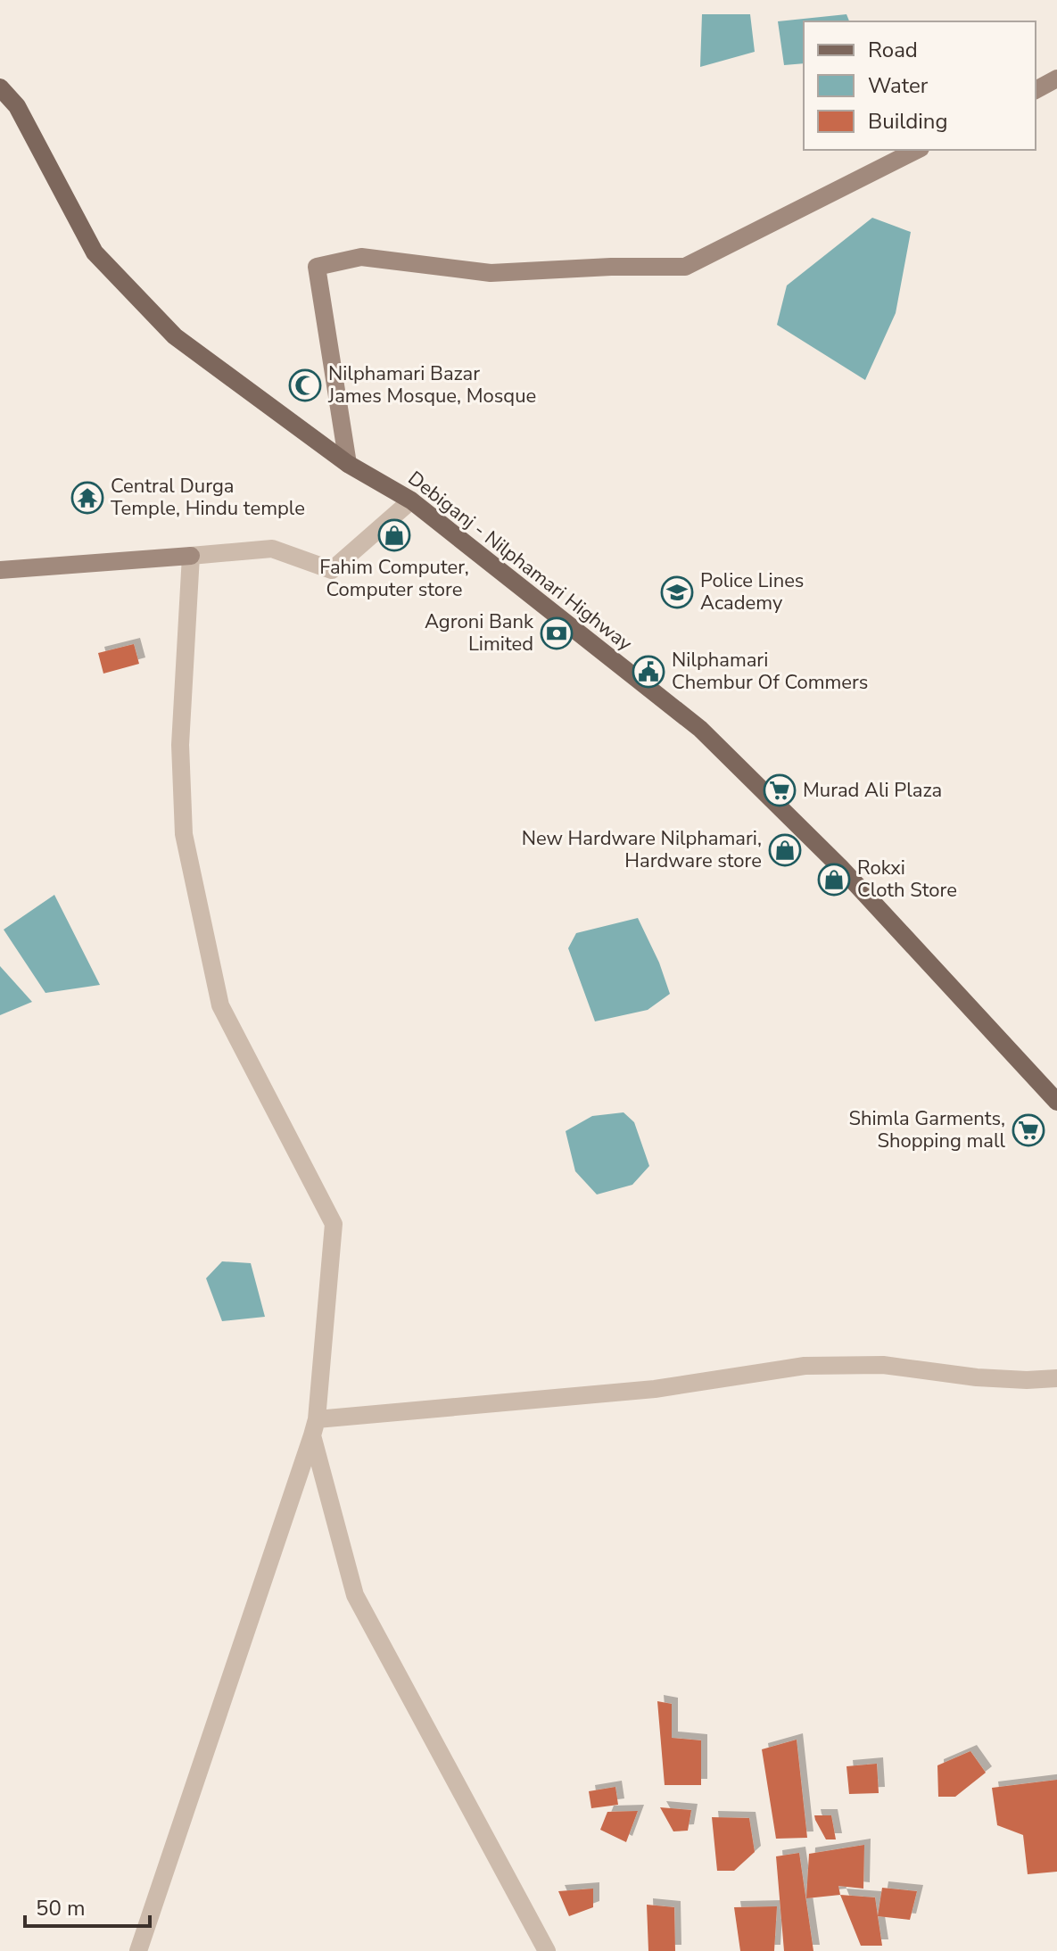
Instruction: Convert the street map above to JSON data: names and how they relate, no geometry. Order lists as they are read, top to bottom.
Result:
{
  "streets": {
    "main road": ["Debiganj - Nilphamari Highway"]
  },
  "places": {
    "mosque": ["Nilphamari Bazar James Mosque, Mosque"],
    "temple": ["Central Durga Temple, Hindu temple"],
    "shop": ["Fahim Computer, Computer store", "New Hardware Nilphamari, Hardware store", "Rokxi Cloth Store"],
    "school or university": ["Police Lines Academy"],
    "bank": ["Agroni Bank Limited"],
    "public building": ["Nilphamari Chembur Of Commers"],
    "supermarket": ["Murad Ali Plaza", "Shimla Garments, Shopping mall"]
  },
  "legend": ["Road", "Water", "Building"],
  "scale_bar": "50 m"
}
